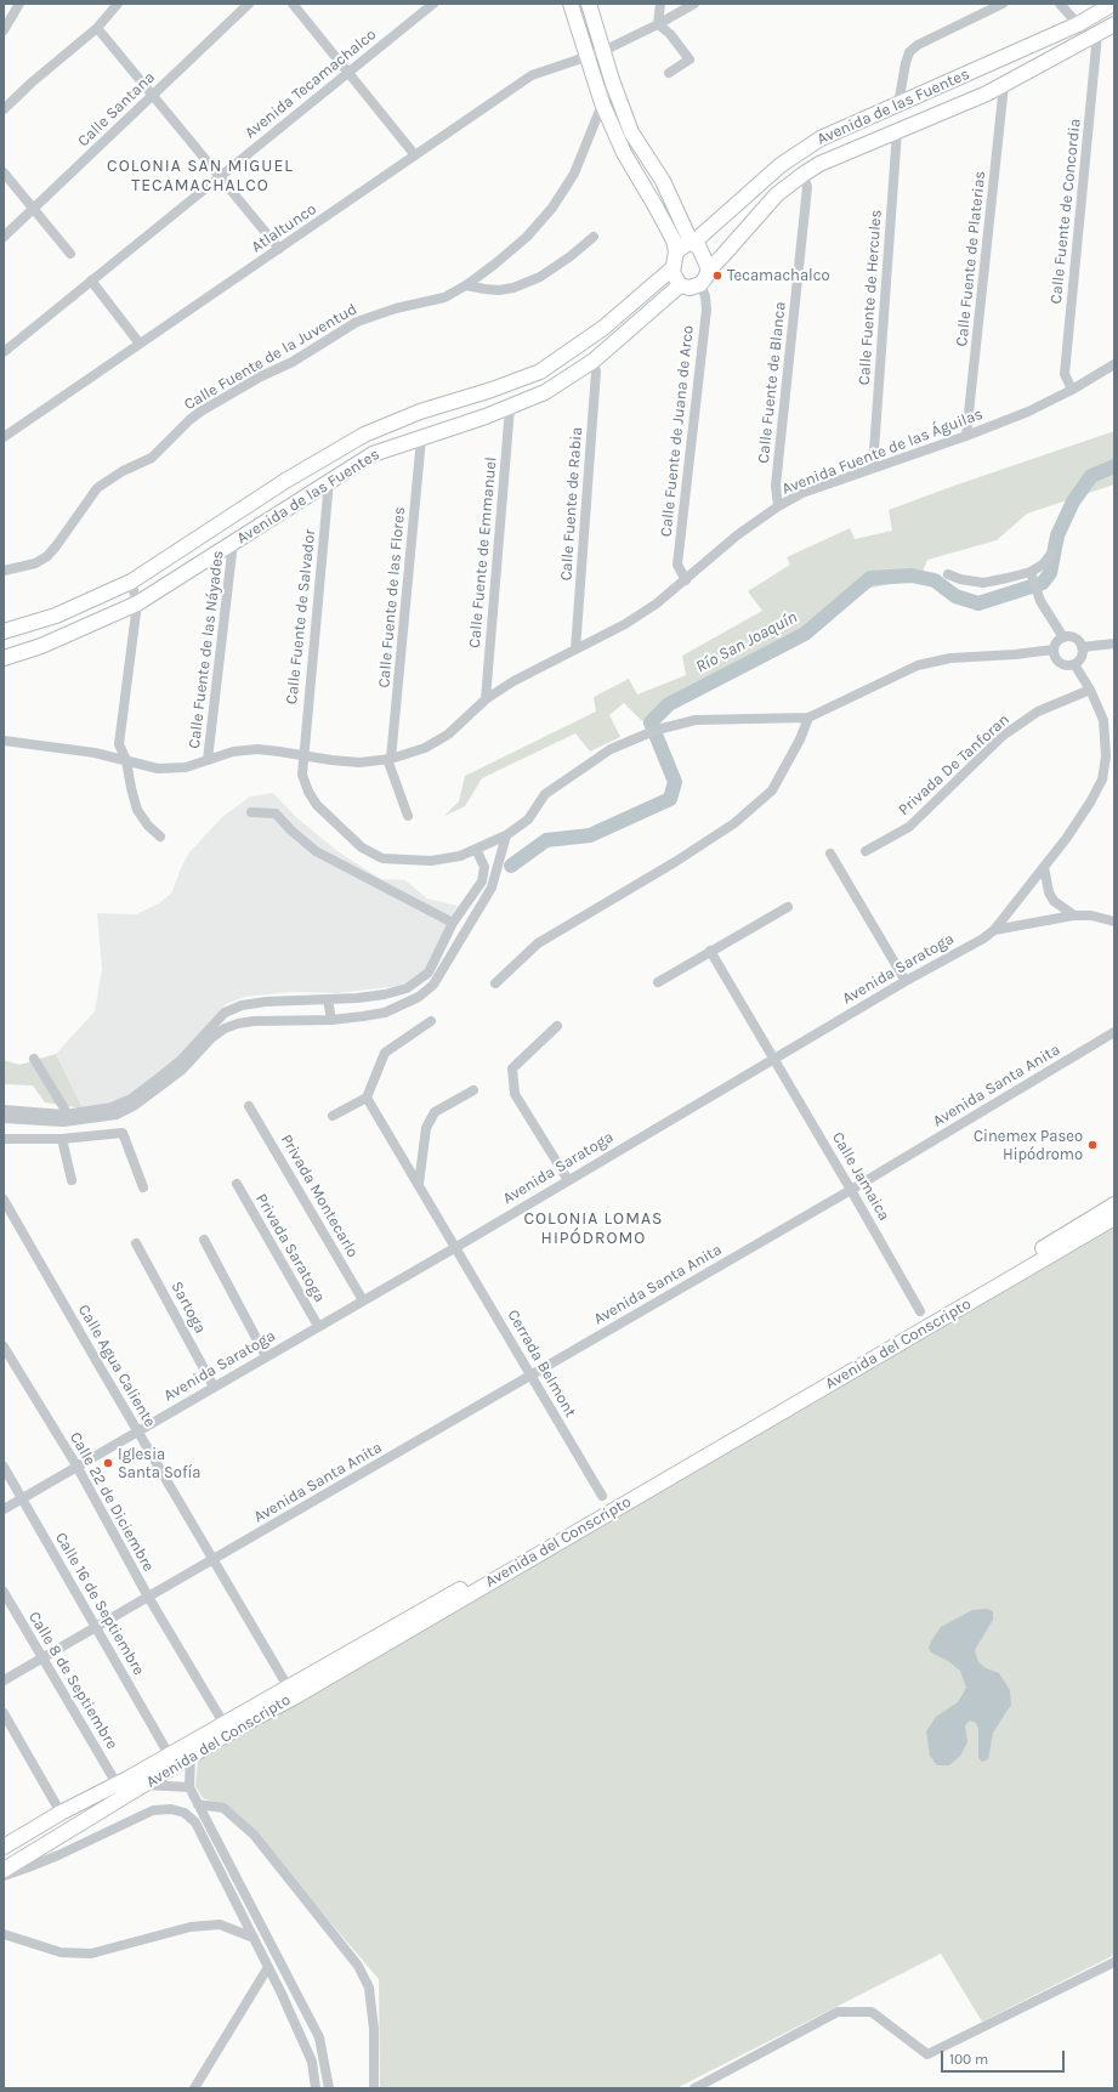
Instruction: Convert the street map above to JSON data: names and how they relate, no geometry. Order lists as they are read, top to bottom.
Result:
{
  "streets": {
    "main road": ["Avenida de las Fuentes", "Avenida del Conscripto"],
    "street": [
      "Avenida Tecamachalco",
      "Calle Santana",
      "Calle Fuente de Concordia",
      "Atlaltunco",
      "Calle Fuente de Platerias",
      "Calle Fuente de Hercules",
      "Calle Fuente de la Juventud",
      "Calle Fuente de Blanca",
      "Calle Fuente de Juana de Arco",
      "Avenida Fuente de las Águilas",
      "Calle Fuente de Rabia",
      "Calle Fuente de Emmanuel",
      "Calle Fuente de las Flores",
      "Calle Fuente de Salvador",
      "Calle Fuente de las Náyades",
      "Privada De Tanforan",
      "Avenida Saratoga",
      "Avenida Santa Anita",
      "Calle Jamaica",
      "Privada Montecarlo",
      "Privada Saratoga",
      "Sartoga",
      "Cerrada Belmont",
      "Calle Agua Caliente",
      "Calle 22 de Diciembre",
      "Calle 16 de Septiembre",
      "Calle 8 de Septiembre"
    ]
  },
  "crossings": [
    ["Avenida de las Fuentes", "Calle Fuente de Concordia"],
    ["Avenida de las Fuentes", "Calle Fuente de Platerias"],
    ["Avenida de las Fuentes", "Calle Fuente de Hercules"],
    ["Avenida de las Fuentes", "Calle Fuente de Blanca"],
    ["Avenida de las Fuentes", "Calle Fuente de Juana de Arco"],
    ["Avenida de las Fuentes", "Calle Fuente de Rabia"],
    ["Avenida de las Fuentes", "Calle Fuente de Emmanuel"],
    ["Avenida de las Fuentes", "Calle Fuente de las Flores"],
    ["Avenida de las Fuentes", "Calle Fuente de Salvador"],
    ["Avenida de las Fuentes", "Calle Fuente de las Náyades"],
    ["Calle Fuente de Concordia", "Avenida Fuente de las Águilas"],
    ["Calle Fuente de Platerias", "Avenida Fuente de las Águilas"],
    ["Calle Fuente de Hercules", "Avenida Fuente de las Águilas"],
    ["Calle Fuente de Blanca", "Avenida Fuente de las Águilas"],
    ["Calle Fuente de Juana de Arco", "Avenida Fuente de las Águilas"],
    ["Avenida Fuente de las Águilas", "Calle Fuente de Rabia"],
    ["Avenida Fuente de las Águilas", "Calle Fuente de Emmanuel"],
    ["Avenida Fuente de las Águilas", "Calle Fuente de las Flores"],
    ["Avenida Fuente de las Águilas", "Calle Fuente de Salvador"],
    ["Avenida Fuente de las Águilas", "Calle Fuente de las Náyades"],
    ["Avenida Saratoga", "Calle Jamaica"],
    ["Avenida Saratoga", "Privada Montecarlo"],
    ["Avenida Saratoga", "Privada Saratoga"],
    ["Avenida Saratoga", "Sartoga"],
    ["Avenida Saratoga", "Cerrada Belmont"],
    ["Avenida Saratoga", "Calle Agua Caliente"],
    ["Avenida Saratoga", "Calle 22 de Diciembre"],
    ["Avenida Saratoga", "Calle 16 de Septiembre"],
    ["Avenida Santa Anita", "Calle Jamaica"],
    ["Avenida Santa Anita", "Cerrada Belmont"],
    ["Avenida Santa Anita", "Calle Agua Caliente"],
    ["Avenida Santa Anita", "Calle 22 de Diciembre"],
    ["Avenida Santa Anita", "Calle 16 de Septiembre"],
    ["Avenida Santa Anita", "Calle 8 de Septiembre"],
    ["Avenida del Conscripto", "Calle Agua Caliente"],
    ["Avenida del Conscripto", "Calle 22 de Diciembre"],
    ["Avenida del Conscripto", "Calle 16 de Septiembre"],
    ["Avenida del Conscripto", "Calle 8 de Septiembre"]
  ],
  "districts": ["COLONIA SAN MIGUEL TECAMACHALCO", "COLONIA LOMAS HIPÓDROMO"],
  "water": ["Río San Joaquín"],
  "places": ["Tecamachalco", "Cinemex Paseo Hipódromo", "Iglesia Santa Sofía"],
  "scale_bar": "100 m"
}
